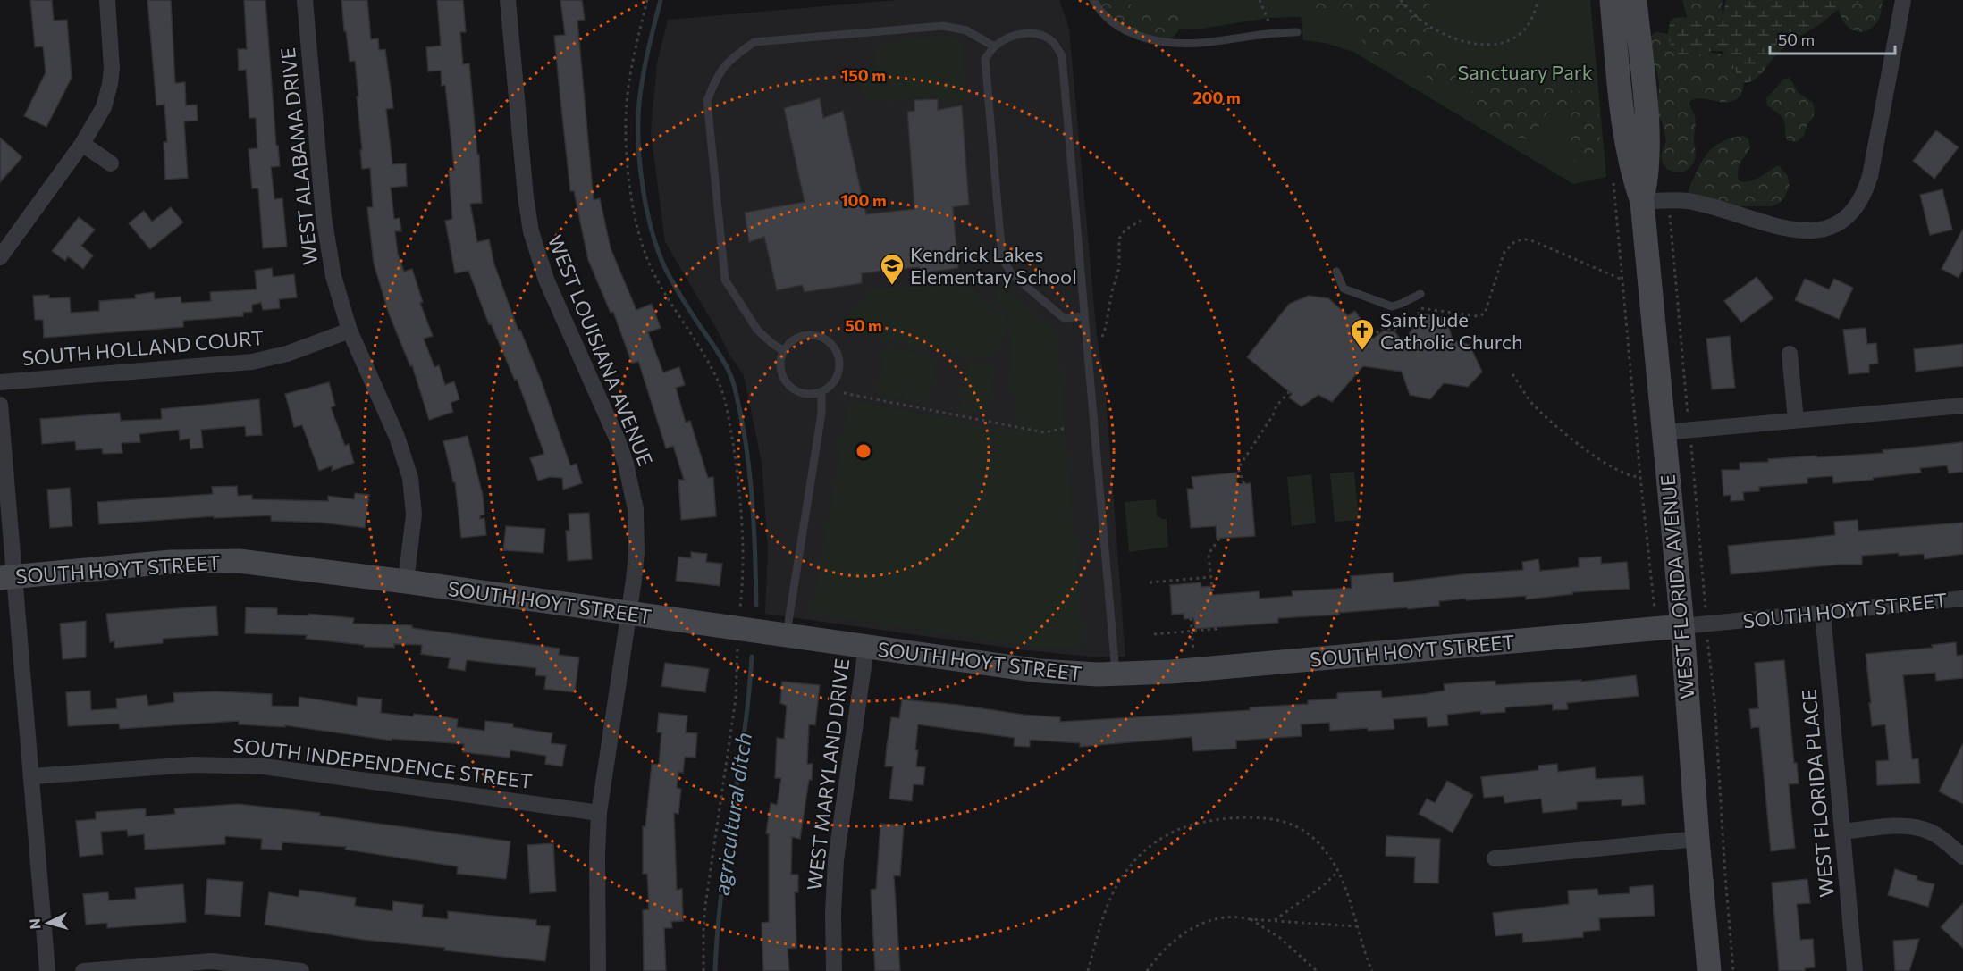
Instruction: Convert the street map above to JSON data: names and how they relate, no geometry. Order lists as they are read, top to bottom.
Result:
{
  "streets": {
    "street": [
      "WEST ALABAMA DRIVE",
      "SOUTH HOLLAND COURT",
      "WEST LOUISIANA AVENUE",
      "SOUTH HOYT STREET",
      "WEST FLORIDA AVENUE",
      "SOUTH INDEPENDENCE STREET",
      "WEST MARYLAND DRIVE",
      "WEST FLORIDA PLACE"
    ]
  },
  "crossings": [
    ["WEST ALABAMA DRIVE", "SOUTH HOLLAND COURT"],
    ["WEST ALABAMA DRIVE", "SOUTH HOYT STREET"],
    ["WEST LOUISIANA AVENUE", "SOUTH HOYT STREET"],
    ["WEST LOUISIANA AVENUE", "SOUTH INDEPENDENCE STREET"],
    ["SOUTH HOYT STREET", "WEST FLORIDA AVENUE"],
    ["SOUTH HOYT STREET", "WEST MARYLAND DRIVE"],
    ["SOUTH HOYT STREET", "WEST FLORIDA PLACE"]
  ],
  "water": ["agricultural ditch"],
  "parks": ["Sanctuary Park"],
  "places": {
    "school or university": ["Kendrick Lakes Elementary School"],
    "church": ["Saint Jude Catholic Church"]
  },
  "scale_bar": "50 m",
  "north": "left",
  "rings": [
    "150 m",
    "200 m",
    "100 m",
    "50 m"
  ]
}
